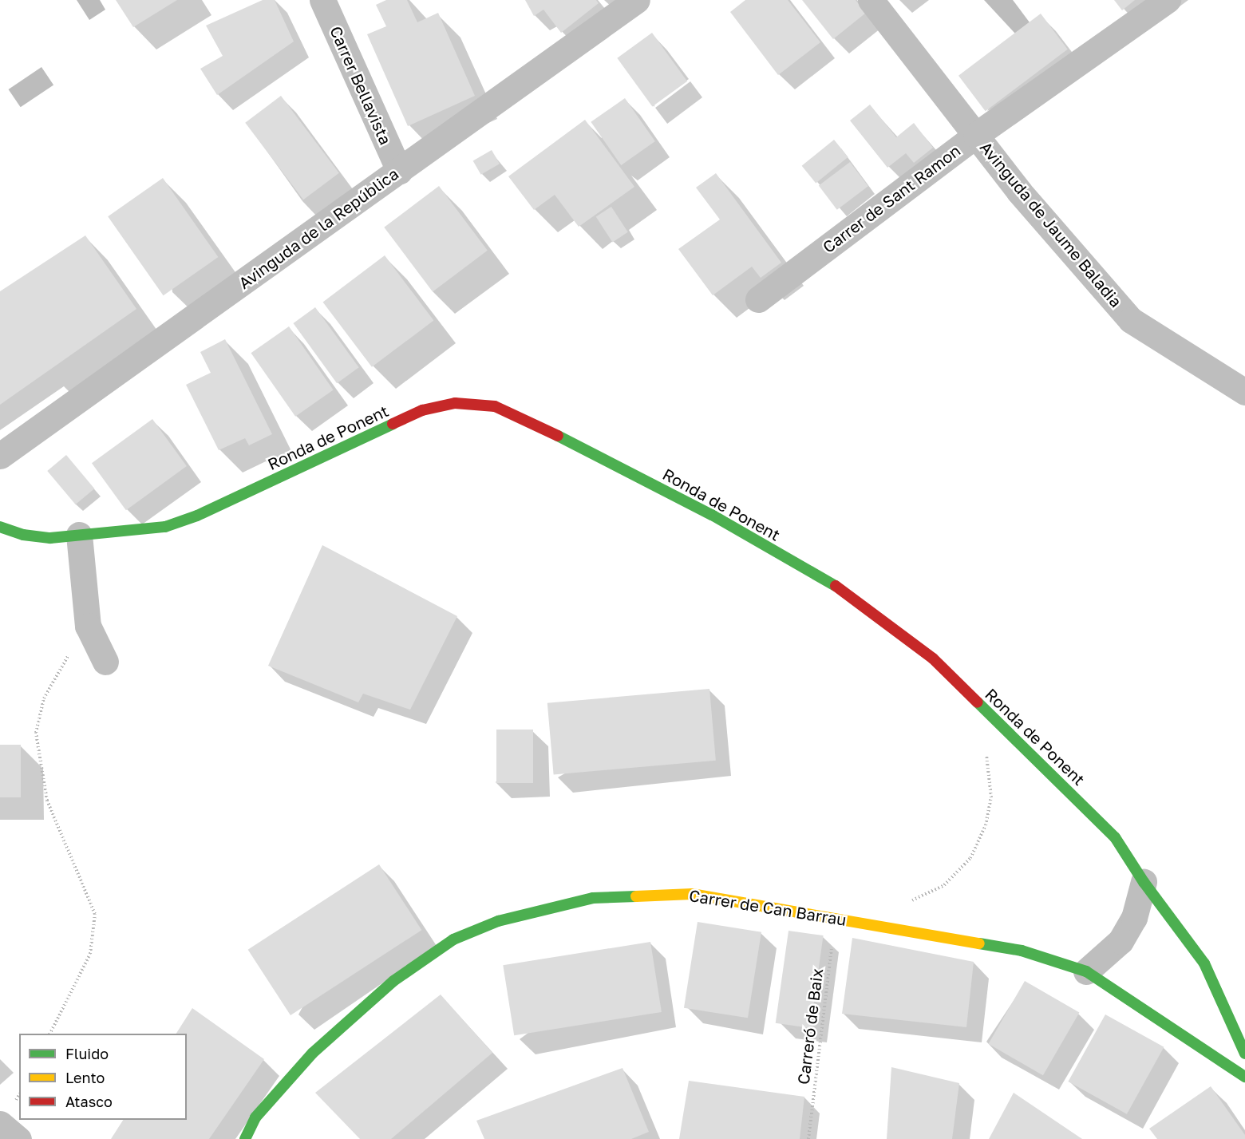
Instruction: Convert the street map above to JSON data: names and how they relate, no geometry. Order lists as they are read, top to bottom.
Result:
{
  "streets": {
    "street": [
      "Carrer Bellavista",
      "Carrer de Sant Ramon",
      "Avinguda de Jaume Baladia",
      "Avinguda de la República",
      "Ronda de Ponent",
      "Carrer de Can Barrau"
    ],
    "path": ["Carreró de Baix"]
  },
  "crossings": [
    ["Carrer Bellavista", "Avinguda de la República"],
    ["Carrer de Sant Ramon", "Avinguda de Jaume Baladia"],
    ["Carrer de Can Barrau", "Carreró de Baix"]
  ],
  "legend": ["Fluido", "Lento", "Atasco"]
}
